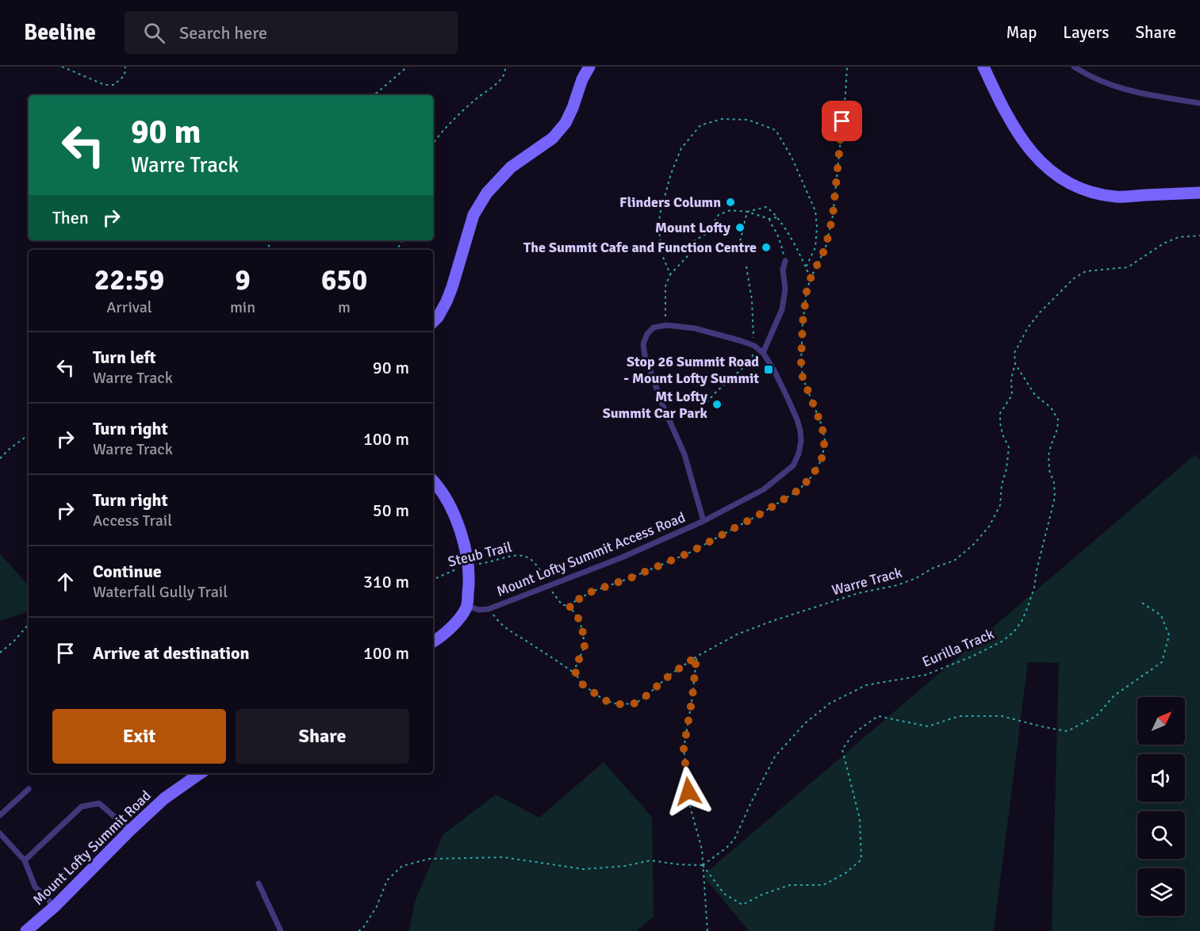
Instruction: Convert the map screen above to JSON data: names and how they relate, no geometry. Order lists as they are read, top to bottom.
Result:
{
  "streets": {
    "main road": ["Mount Lofty Summit Road"],
    "lane": ["Mount Lofty Summit Access Road"],
    "path": ["Steub Trail", "Warre Track", "Eurilla Track"]
  },
  "crossings": [
    ["Steub Trail", "Mount Lofty Summit Access Road"],
    ["Mount Lofty Summit Access Road", "Warre Track"],
    ["Warre Track", "Eurilla Track"]
  ],
  "places": {
    "other": [
      "Flinders Column",
      "Mount Lofty",
      "The Summit Cafe and Function Centre",
      "Mt Lofty Summit Car Park"
    ],
    "transit": ["Stop 26 Summit Road - Mount Lofty Summit"]
  },
  "north": "top right",
  "page": {
    "header": "Beeline",
    "search": "Search here",
    "nav": ["Map", "Layers", "Share"],
    "turn": ["90 m", "Warre Track"],
    "then": "Then",
    "eta": [
      "22:59",
      "Arrival",
      "9",
      "min",
      "650",
      "m"
    ],
    "list": [
      {
        "name": "Turn left",
        "note": "Warre Track",
        "value": "90 m"
      },
      {
        "name": "Turn right",
        "note": "Warre Track",
        "value": "100 m"
      },
      {
        "name": "Turn right",
        "note": "Access Trail",
        "value": "50 m"
      },
      {
        "name": "Continue",
        "note": "Waterfall Gully Trail",
        "value": "310 m"
      },
      {
        "name": "Arrive at destination",
        "value": "100 m"
      }
    ],
    "buttons": ["Exit", "Share"]
  }
}
